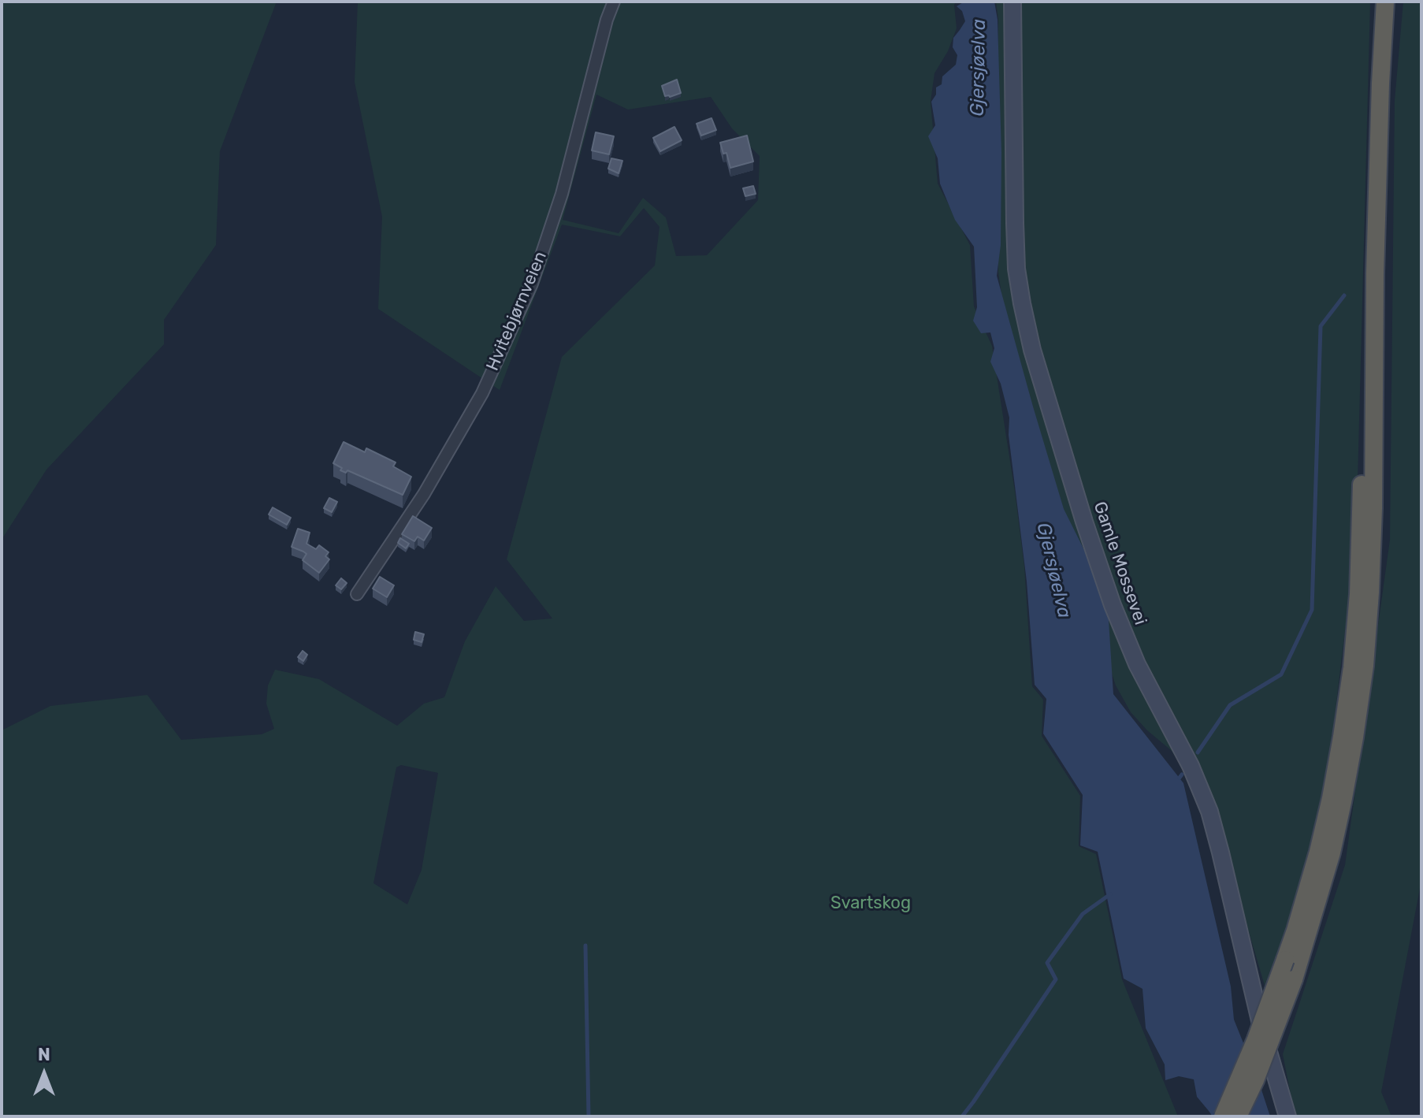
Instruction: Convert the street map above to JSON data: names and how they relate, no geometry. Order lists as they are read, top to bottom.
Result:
{
  "streets": {
    "main road": ["Gamle Mossevei"],
    "street": ["Hvitebjørnveien"]
  },
  "water": ["Gjersjøelva"],
  "parks": ["Svartskog"],
  "north": "top"
}
